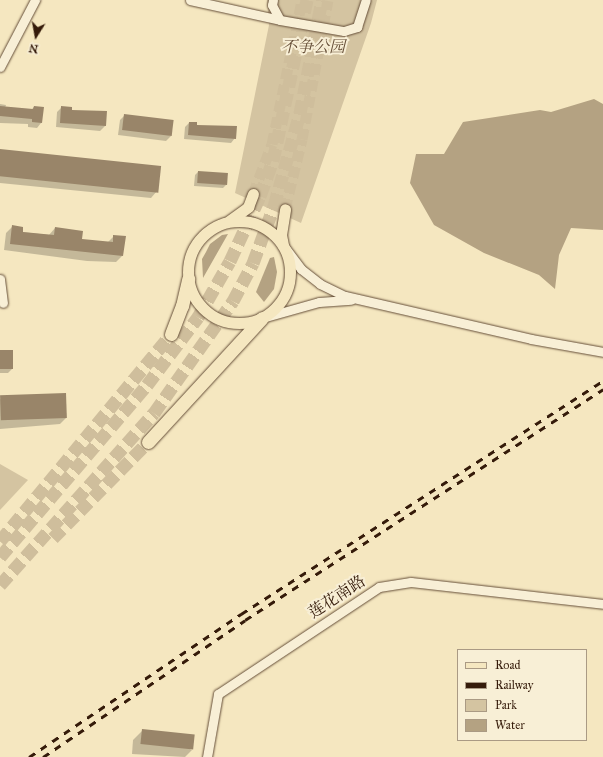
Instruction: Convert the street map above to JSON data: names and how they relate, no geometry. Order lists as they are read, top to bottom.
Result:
{
  "streets": {
    "street": ["莲花南路"]
  },
  "parks": ["不争公园"],
  "legend": [
    "Road",
    "Railway",
    "Park",
    "Water"
  ],
  "north": "bottom"
}
